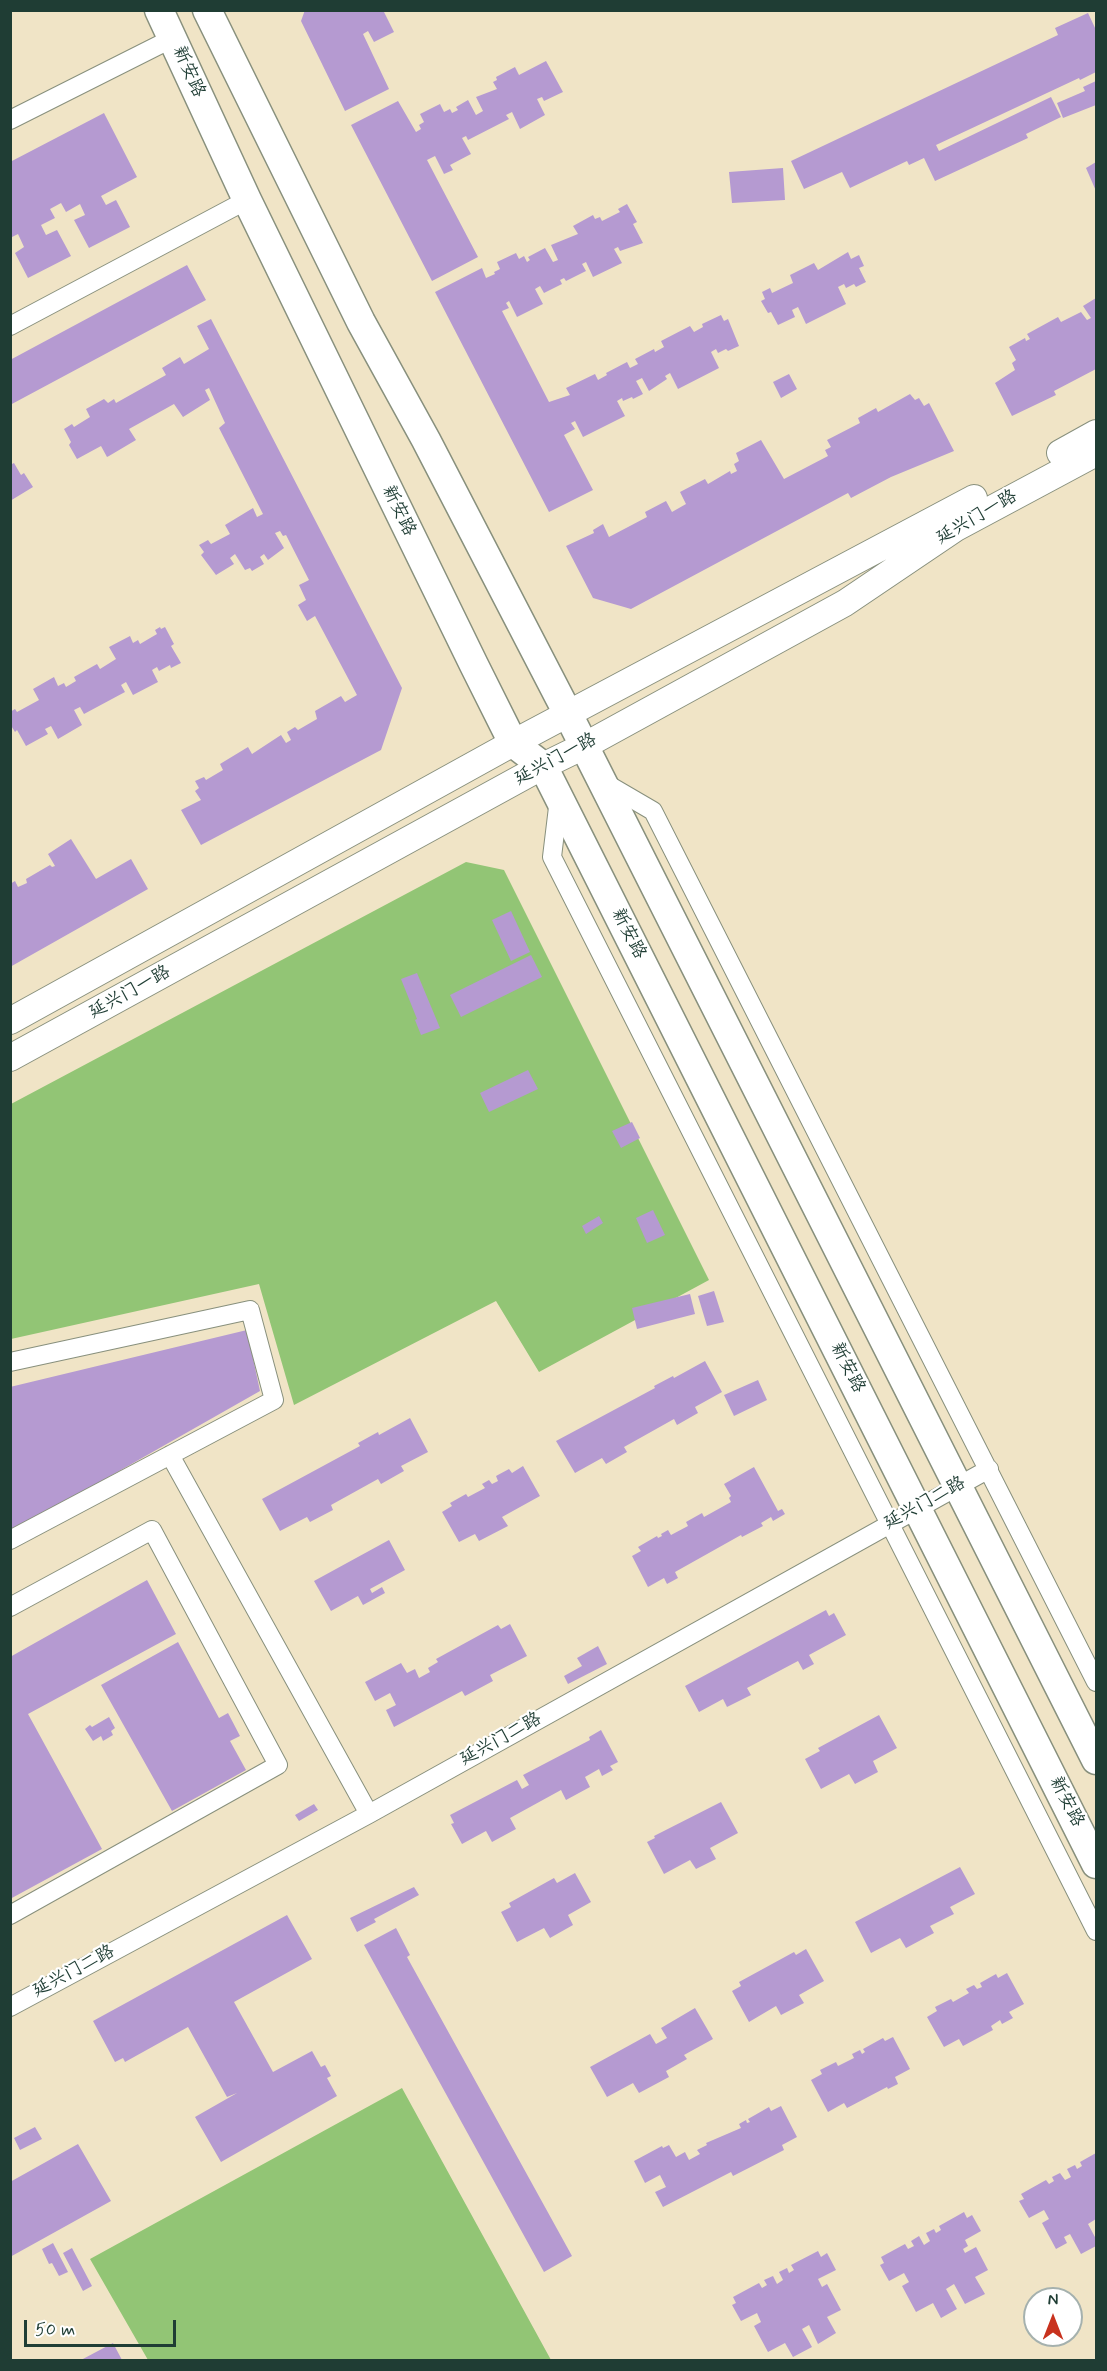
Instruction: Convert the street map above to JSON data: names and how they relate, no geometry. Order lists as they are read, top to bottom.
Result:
{
  "streets": {
    "main road": ["新安路"],
    "street": ["延兴门一路", "延兴门二路"]
  },
  "crossings": [
    ["新安路", "延兴门一路"],
    ["新安路", "延兴门二路"]
  ],
  "scale_bar": "50 m",
  "north": "top"
}
